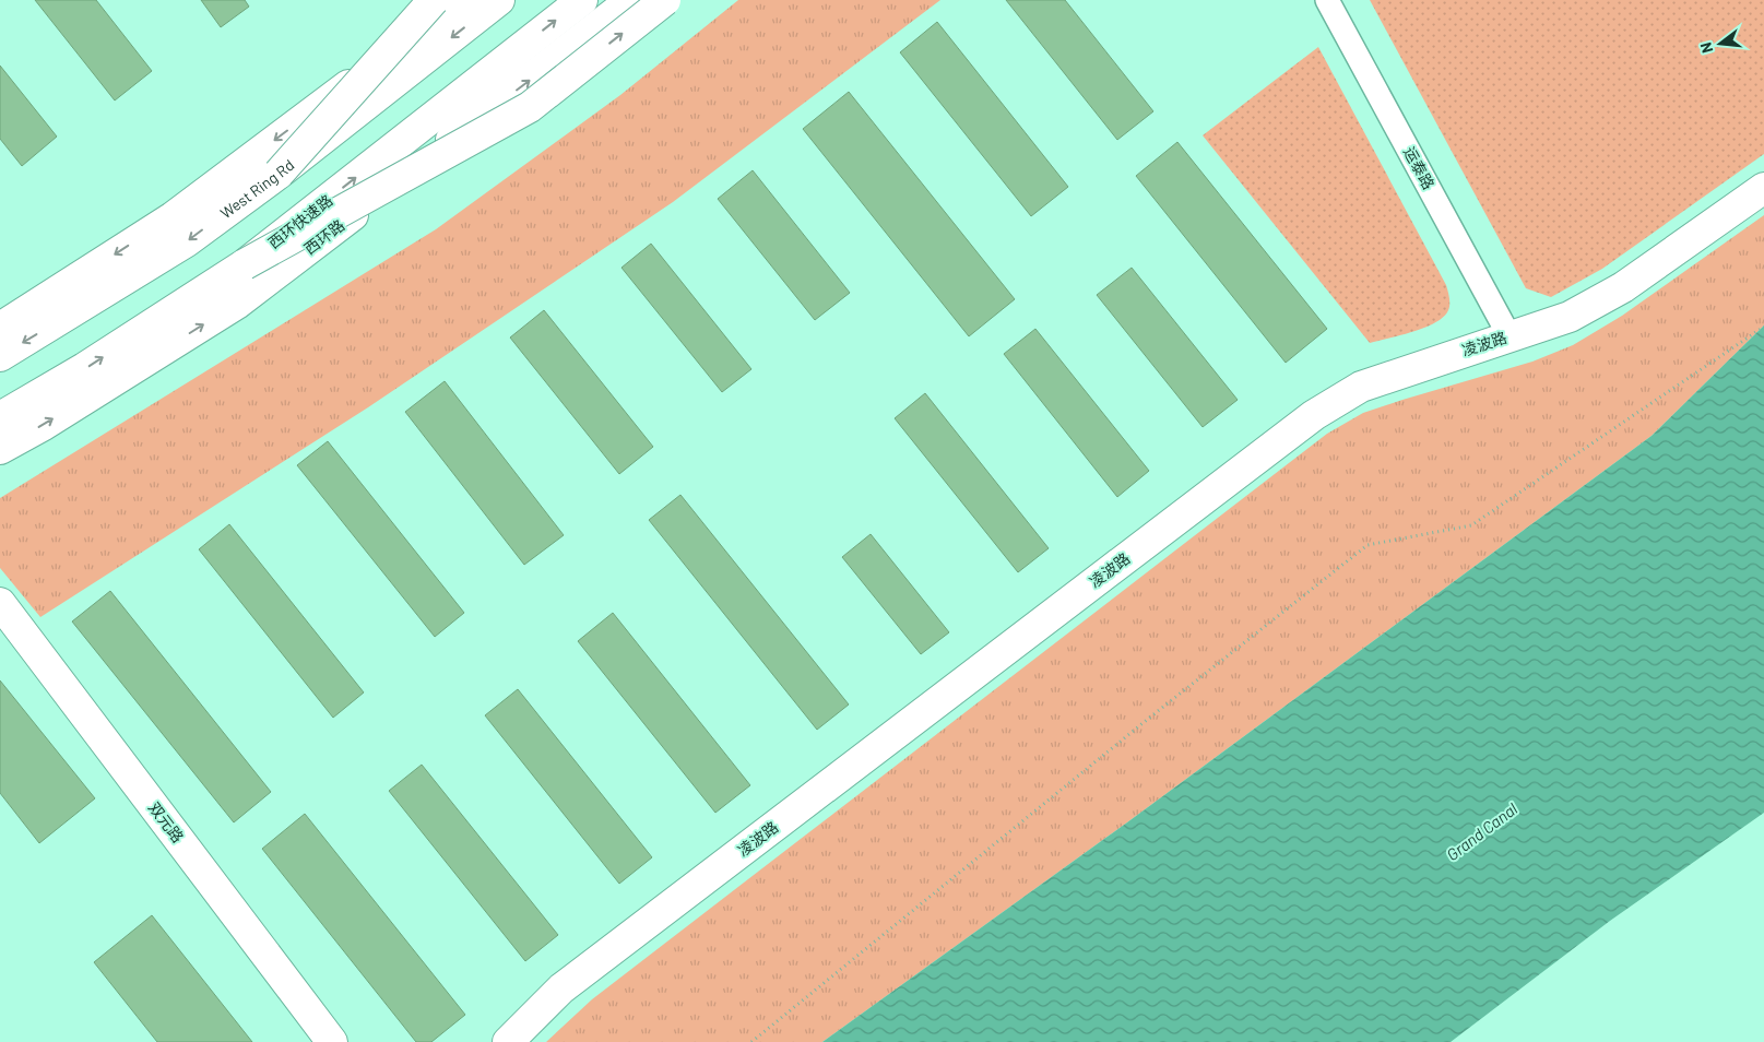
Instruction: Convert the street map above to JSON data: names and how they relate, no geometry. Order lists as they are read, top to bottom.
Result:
{
  "streets": {
    "main road": [
      "West Ring Rd",
      "西环快速路",
      "西环路",
      "凌波路",
      "双元路"
    ],
    "street": ["运泰路"]
  },
  "crossings": [
    ["运泰路", "凌波路"]
  ],
  "water": ["Grand Canal"],
  "north": "left"
}
